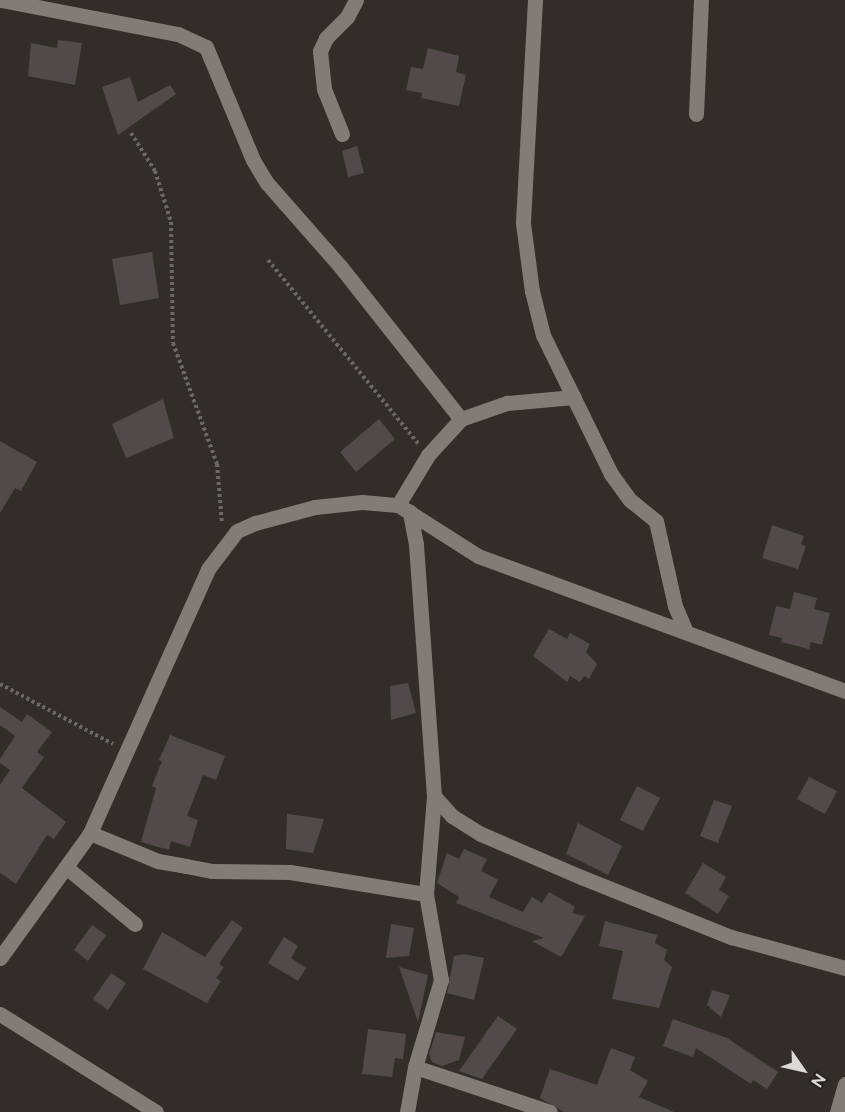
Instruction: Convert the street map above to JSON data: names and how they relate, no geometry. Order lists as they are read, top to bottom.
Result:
{
  "north": "bottom right"
}
